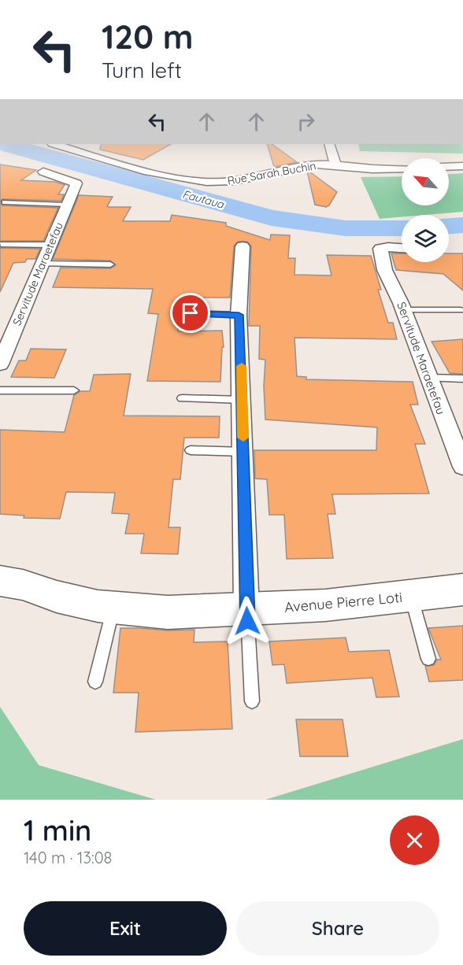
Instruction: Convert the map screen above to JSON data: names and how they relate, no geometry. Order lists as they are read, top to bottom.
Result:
{
  "streets": {
    "main road": ["Avenue Pierre Loti"],
    "street": ["Rue Sarah Buchin", "Servitude Maraetefau"]
  },
  "water": ["Fautaua"],
  "north": "top left",
  "page": {
    "turn": ["120 m", "Turn left"],
    "heading": ["1 min", "140 m · 13:08"],
    "buttons": ["Exit", "Share"]
  }
}
